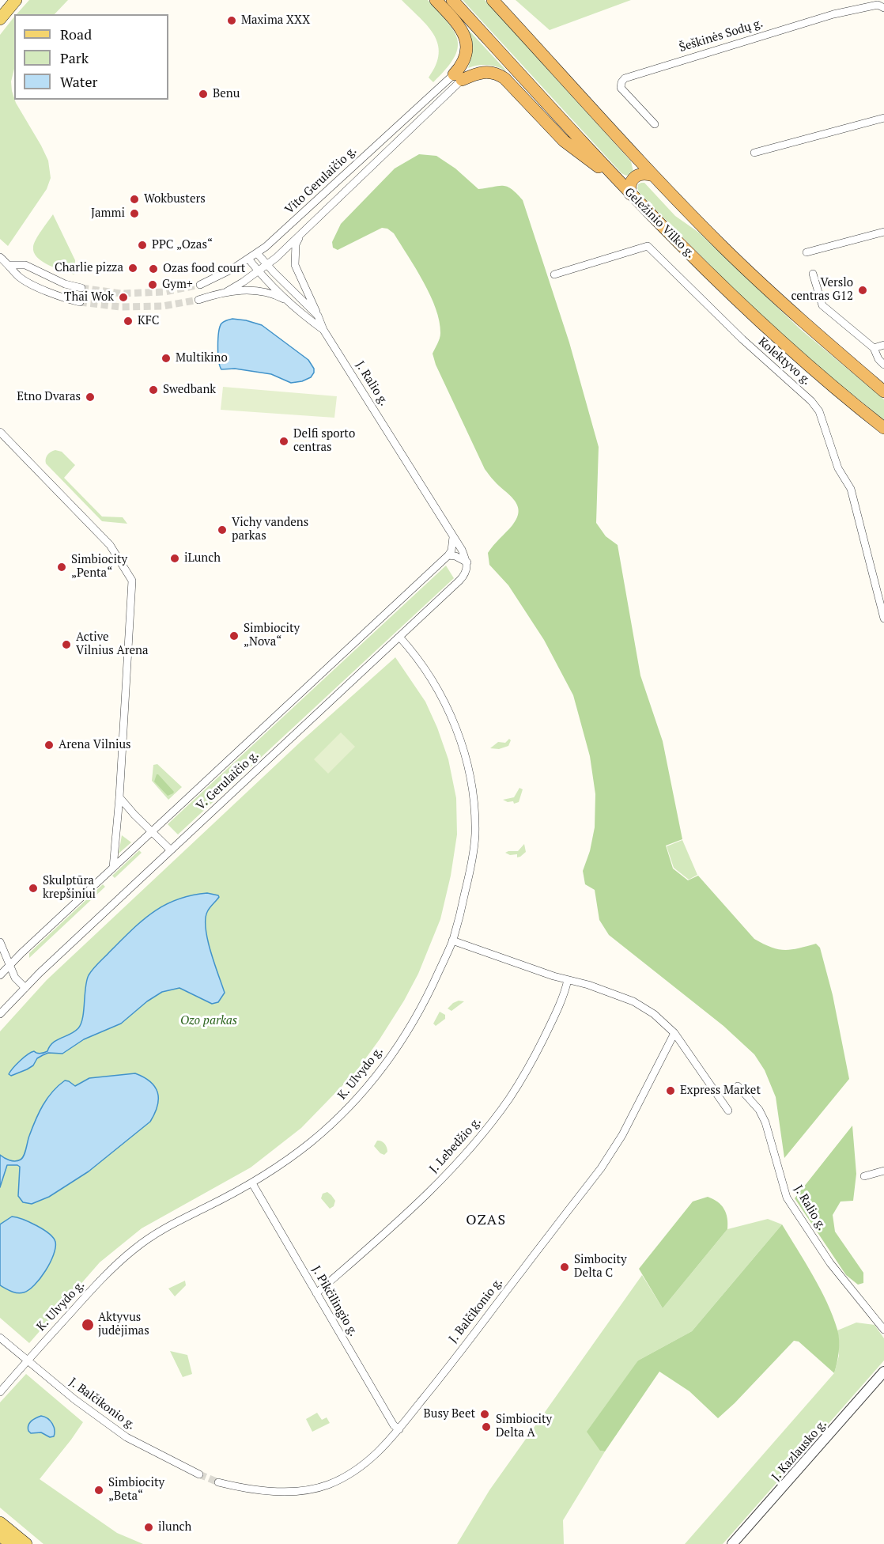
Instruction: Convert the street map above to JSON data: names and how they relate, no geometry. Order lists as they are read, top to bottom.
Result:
{
  "streets": {
    "highway": ["Geležinio Vilko g."],
    "street": [
      "Šeškinės Sodų g.",
      "Vito Gerulaičio g.",
      "Kolektyvo g.",
      "J. Ralio g.",
      "V. Gerulaičio g.",
      "K. Ulvydo g.",
      "J. Lebedžio g.",
      "J. Pikčilingio g.",
      "J. Balčikonio g.",
      "J. Kazlausko g."
    ]
  },
  "crossings": [
    ["Vito Gerulaičio g.", "J. Ralio g."],
    ["V. Gerulaičio g.", "K. Ulvydo g."],
    ["K. Ulvydo g.", "J. Pikčilingio g."],
    ["K. Ulvydo g.", "J. Balčikonio g."],
    ["J. Lebedžio g.", "J. Pikčilingio g."],
    ["J. Pikčilingio g.", "J. Balčikonio g."]
  ],
  "districts": ["OZAS"],
  "parks": ["Ozo parkas"],
  "places": [
    "Maxima XXX",
    "Benu",
    "Wokbusters",
    "Jammi",
    "PPC „Ozas“",
    "Charlie pizza",
    "Ozas food court",
    "Gym+",
    "Verslo centras G12",
    "Thai Wok",
    "KFC",
    "Multikino",
    "Swedbank",
    "Etno Dvaras",
    "Delfi sporto centras",
    "Vichy vandens parkas",
    "iLunch",
    "Simbiocity „Penta“",
    "Simbiocity „Nova“",
    "Active Vilnius Arena",
    "Arena Vilnius",
    "Skulptūra krepšiniui",
    "Express Market",
    "Simbocity Delta C",
    "Aktyvus judėjimas",
    "Busy Beet",
    "Simbiocity Delta A",
    "Simbiocity „Beta“",
    "ilunch"
  ],
  "legend": ["Road", "Park", "Water"]
}
